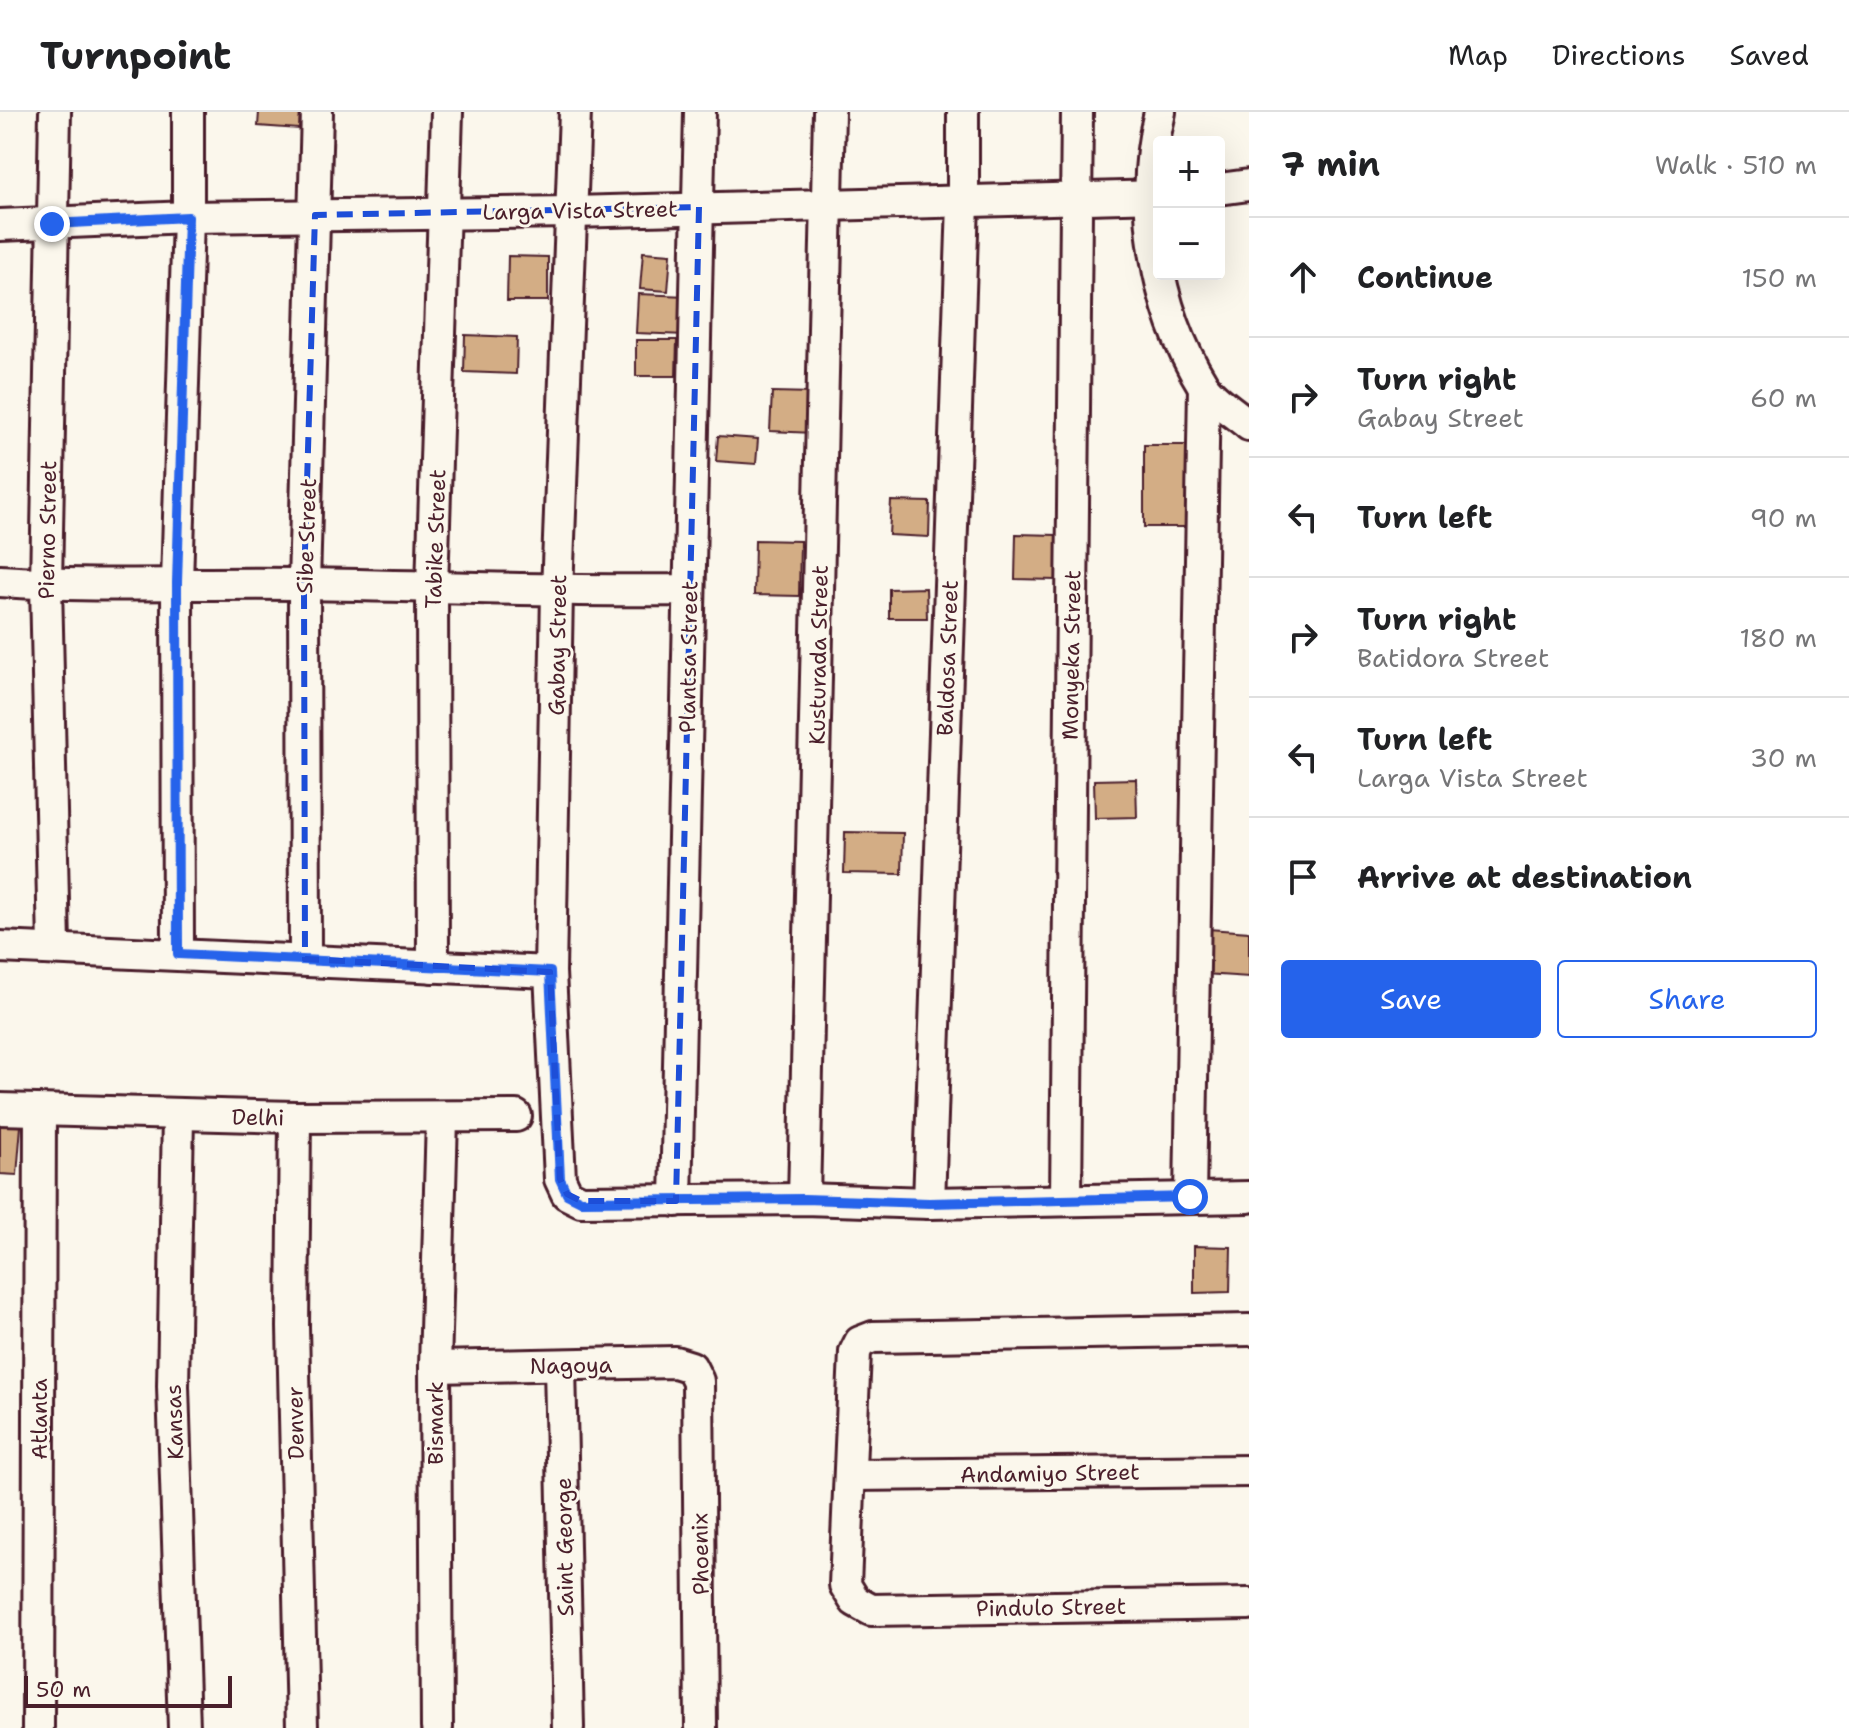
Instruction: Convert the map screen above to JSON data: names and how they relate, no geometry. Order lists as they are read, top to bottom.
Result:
{
  "streets": {
    "street": [
      "Larga Vista Street",
      "Pierno Street",
      "Sibe Street",
      "Tabike Street",
      "Gabay Street",
      "Kusturada Street",
      "Monyeka Street",
      "Plantsa Street",
      "Baldosa Street",
      "Delhi",
      "Nagoya",
      "Atlanta",
      "Kansas",
      "Denver",
      "Bismark",
      "Andamiyo Street",
      "Saint George",
      "Phoenix",
      "Pindulo Street"
    ]
  },
  "crossings": [
    ["Larga Vista Street", "Pierno Street"],
    ["Larga Vista Street", "Sibe Street"],
    ["Larga Vista Street", "Tabike Street"],
    ["Larga Vista Street", "Gabay Street"],
    ["Larga Vista Street", "Kusturada Street"],
    ["Larga Vista Street", "Monyeka Street"],
    ["Larga Vista Street", "Plantsa Street"],
    ["Larga Vista Street", "Baldosa Street"],
    ["Gabay Street", "Plantsa Street"],
    ["Delhi", "Atlanta"],
    ["Delhi", "Kansas"],
    ["Delhi", "Denver"],
    ["Delhi", "Bismark"],
    ["Nagoya", "Bismark"],
    ["Nagoya", "Saint George"],
    ["Nagoya", "Phoenix"],
    ["Andamiyo Street", "Pindulo Street"]
  ],
  "scale_bar": "50 m",
  "page": {
    "header": "Turnpoint",
    "nav": ["Map", "Directions", "Saved"],
    "heading": ["7 min", "Walk · 510 m"],
    "map_buttons": ["+", "−"],
    "list": [
      ["Continue", "150 m"],
      ["Turn right", "Gabay Street", "60 m"],
      ["Turn left", "90 m"],
      ["Turn right", "Batidora Street", "180 m"],
      ["Turn left", "Larga Vista Street", "30 m"],
      "Arrive at destination"
    ],
    "buttons": ["Save", "Share"],
    "scale": "50 m"
  }
}
